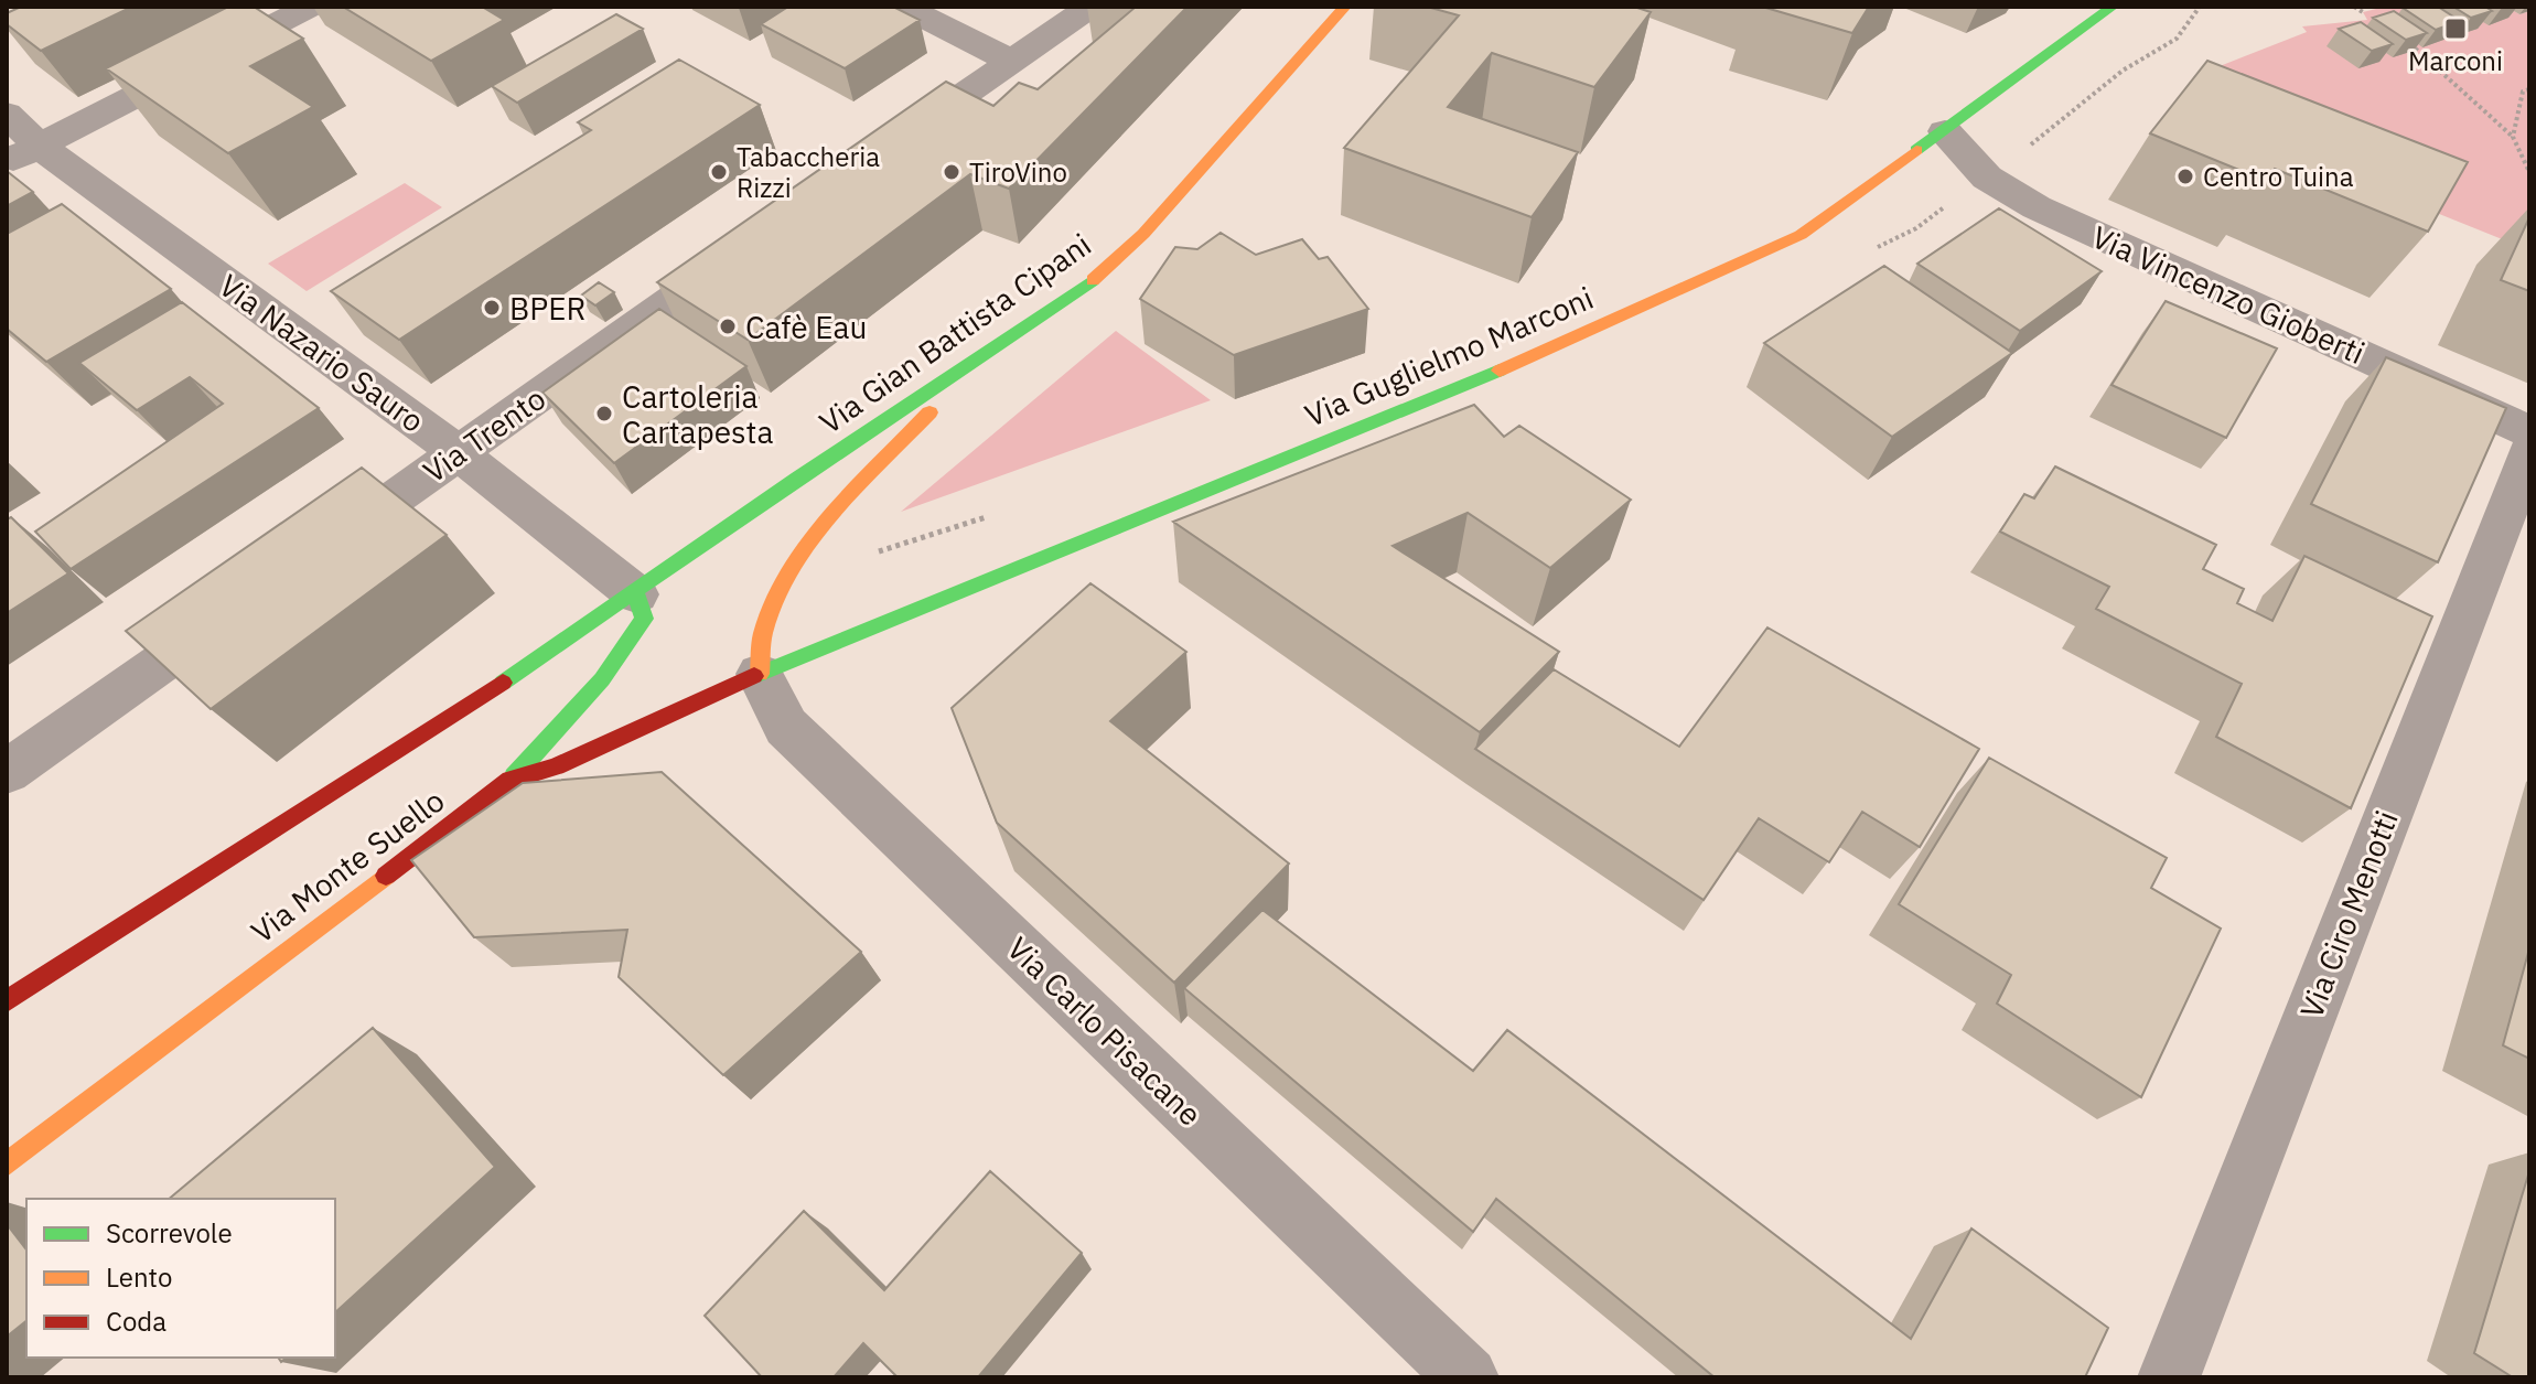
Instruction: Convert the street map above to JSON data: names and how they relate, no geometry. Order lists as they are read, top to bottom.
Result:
{
  "streets": {
    "main road": ["Via Gian Battista Cipani", "Via Guglielmo Marconi", "Via Monte Suello"],
    "street": [
      "Via Vincenzo Gioberti",
      "Via Nazario Sauro",
      "Via Trento",
      "Via Ciro Menotti",
      "Via Carlo Pisacane"
    ]
  },
  "crossings": [
    ["Via Vincenzo Gioberti", "Via Guglielmo Marconi"],
    ["Via Gian Battista Cipani", "Via Nazario Sauro"],
    ["Via Gian Battista Cipani", "Via Monte Suello"],
    ["Via Nazario Sauro", "Via Trento"],
    ["Via Nazario Sauro", "Via Monte Suello"],
    ["Via Guglielmo Marconi", "Via Monte Suello"],
    ["Via Guglielmo Marconi", "Via Carlo Pisacane"],
    ["Via Monte Suello", "Via Carlo Pisacane"]
  ],
  "places": {
    "transit": ["Marconi"],
    "other": [
      "Tabaccheria Rizzi",
      "TiroVino",
      "Centro Tuina",
      "BPER",
      "Cafè Eau",
      "Cartoleria Cartapesta"
    ]
  },
  "legend": ["Scorrevole", "Lento", "Coda"]
}
